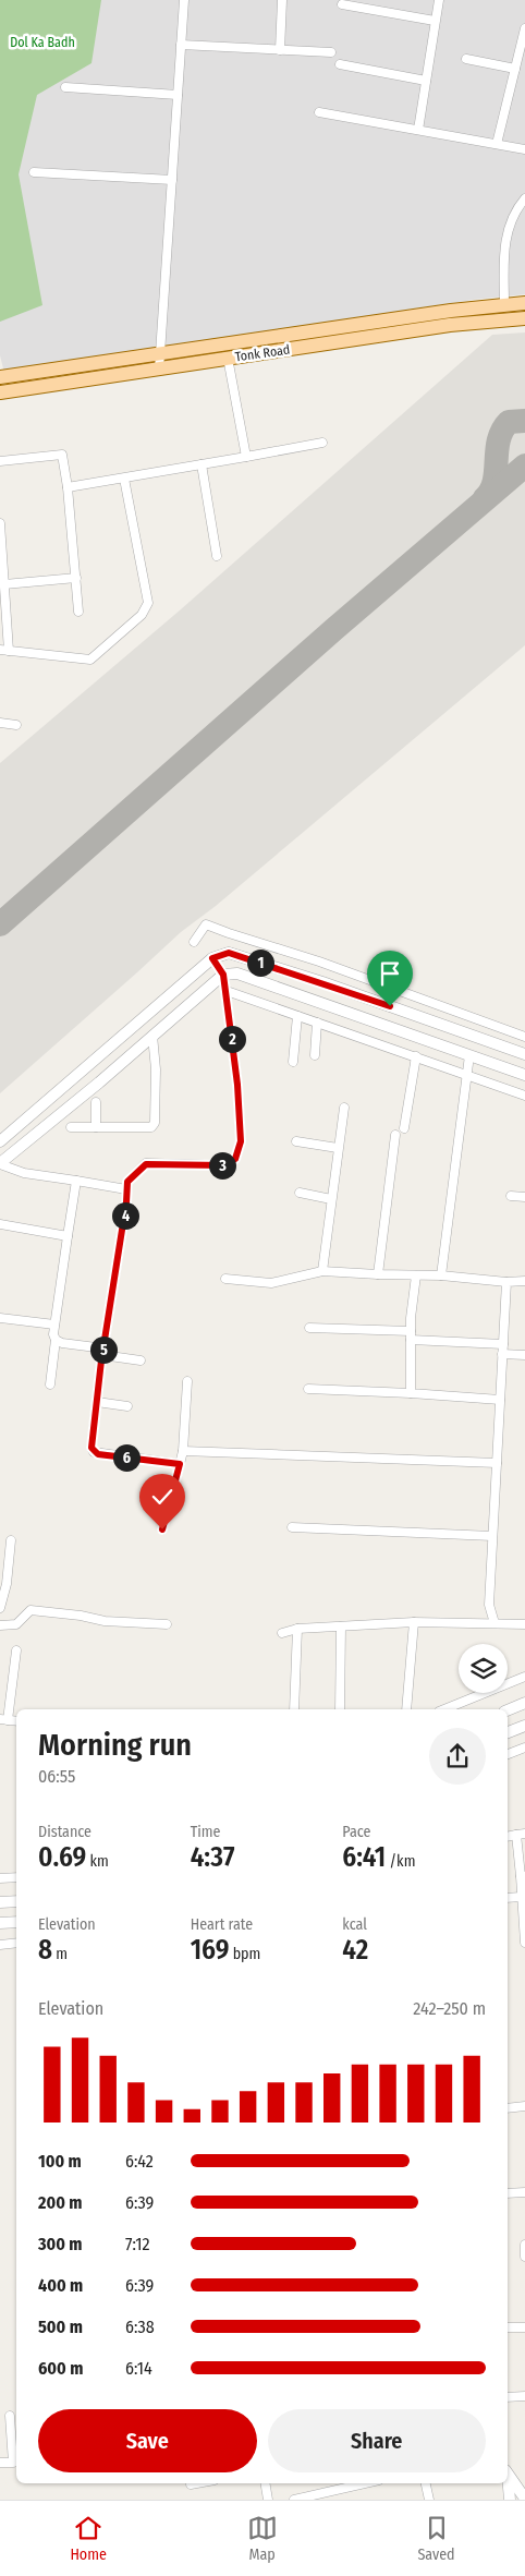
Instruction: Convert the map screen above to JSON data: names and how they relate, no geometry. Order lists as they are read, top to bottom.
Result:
{
  "streets": {
    "main road": ["Tonk Road"]
  },
  "parks": ["Dol Ka Badh"],
  "page": {
    "pins": [
      "1",
      "2",
      "3",
      "4",
      "5",
      "6"
    ],
    "heading": ["Morning run", "06:55"],
    "stats": [
      ["Distance", "0.69 km"],
      ["Time", "4:37"],
      ["Pace", "6:41 /km"],
      ["Elevation", "8 m"],
      ["Heart rate", "169 bpm"],
      ["kcal", "42"]
    ],
    "chart": ["Elevation", "242–250 m"],
    "list": [
      {
        "name": "100 m",
        "note": "6:42"
      },
      {
        "name": "200 m",
        "note": "6:39"
      },
      {
        "name": "300 m",
        "note": "7:12"
      },
      {
        "name": "400 m",
        "note": "6:39"
      },
      {
        "name": "500 m",
        "note": "6:38"
      },
      {
        "name": "600 m",
        "note": "6:14"
      }
    ],
    "buttons": ["Save", "Share"],
    "tabs": ["Home", "Map", "Saved"]
  }
}
